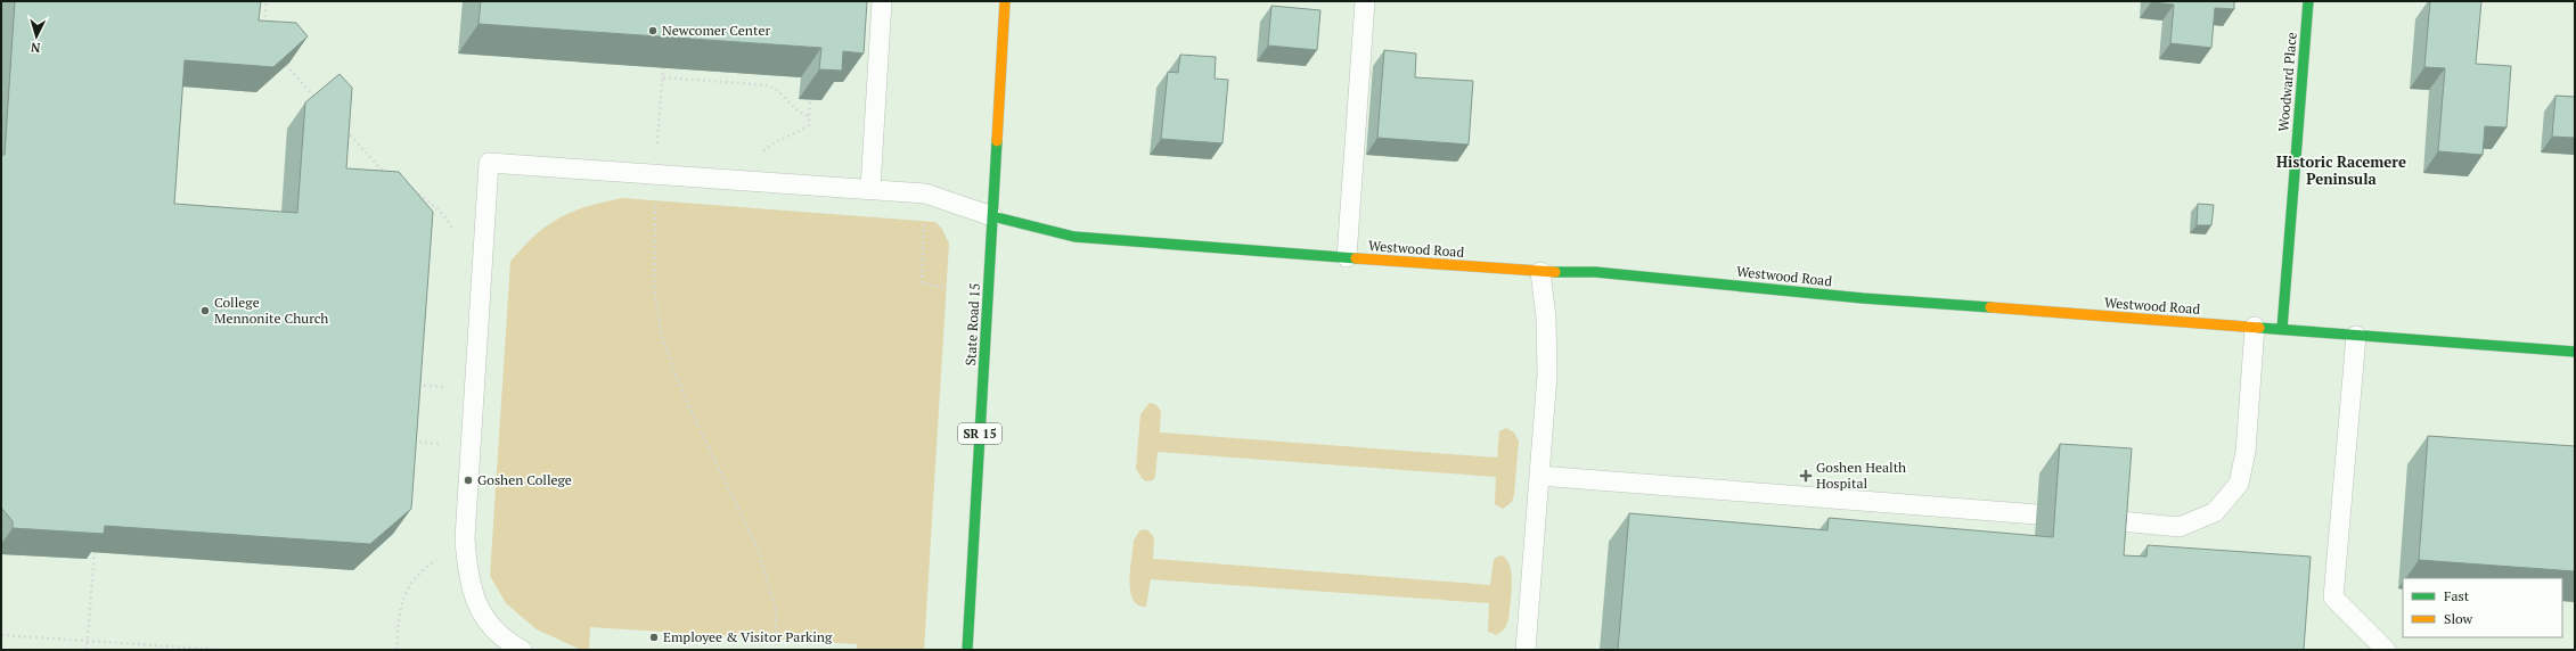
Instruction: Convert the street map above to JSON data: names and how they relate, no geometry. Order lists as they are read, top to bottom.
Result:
{
  "streets": {
    "street": [
      "Woodward Place",
      "Westwood Road",
      "State Road 15",
      "SR 15"
    ]
  },
  "crossings": [
    ["Woodward Place", "Westwood Road"],
    ["Westwood Road", "State Road 15"]
  ],
  "districts": ["Historic Racemere Peninsula"],
  "places": {
    "other": [
      "Newcomer Center",
      "College Mennonite Church",
      "Goshen College",
      "Employee & Visitor Parking"
    ],
    "health": ["Goshen Health Hospital"]
  },
  "legend": ["Fast", "Slow"],
  "north": "bottom"
}
